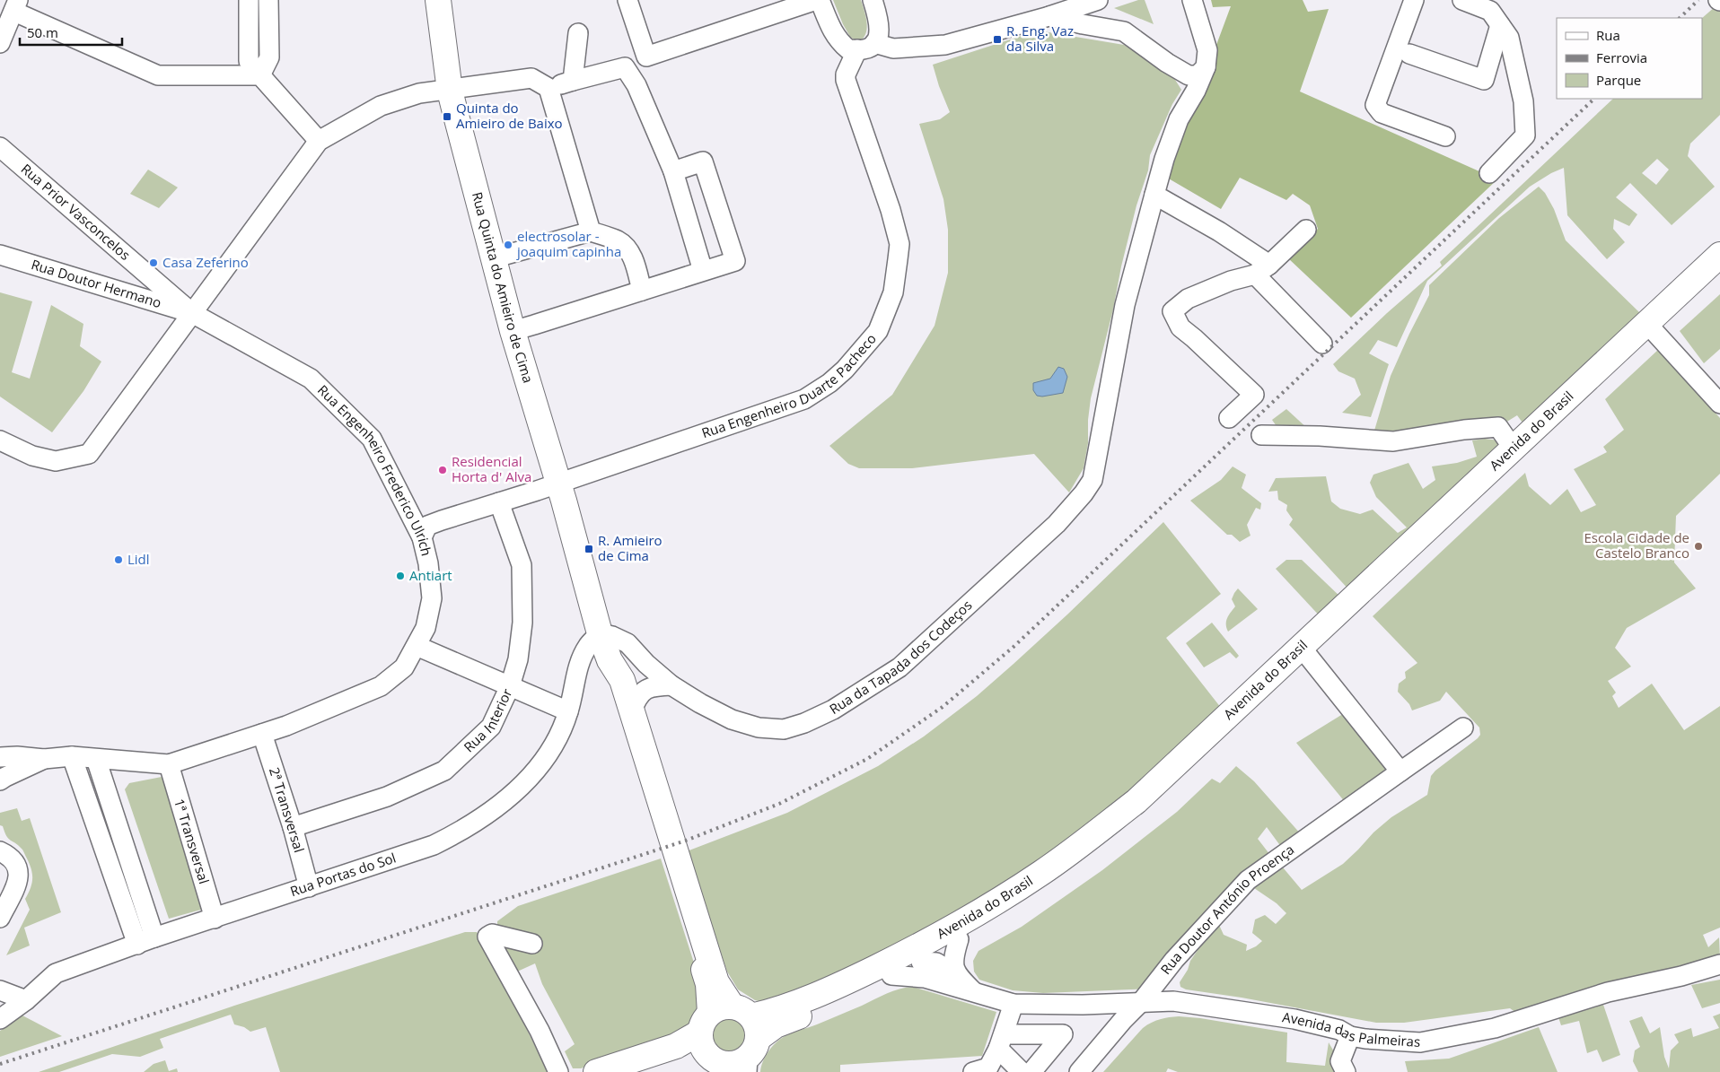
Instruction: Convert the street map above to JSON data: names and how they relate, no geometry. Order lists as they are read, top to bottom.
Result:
{
  "streets": {
    "main road": ["Rua Quinta do Amieiro de Cima", "Avenida do Brasil"],
    "street": [
      "Rua Prior Vasconcelos",
      "Rua Doutor Hermano",
      "Rua Engenheiro Duarte Pacheco",
      "Rua Engenheiro Frederico Ulrich",
      "Rua da Tapada dos Codeços",
      "Rua Interior",
      "2ª Transversal",
      "1ª Transversal",
      "Rua Portas do Sol",
      "Rua Doutor António Proença",
      "Avenida das Palmeiras"
    ]
  },
  "crossings": [
    ["Rua Prior Vasconcelos", "Rua Doutor Hermano"],
    ["Rua Prior Vasconcelos", "Rua Engenheiro Frederico Ulrich"],
    ["Rua Doutor Hermano", "Rua Engenheiro Frederico Ulrich"],
    ["Rua Quinta do Amieiro de Cima", "Rua Engenheiro Duarte Pacheco"],
    ["Rua Quinta do Amieiro de Cima", "Rua da Tapada dos Codeços"],
    ["Rua Quinta do Amieiro de Cima", "Rua Portas do Sol"],
    ["Rua Engenheiro Duarte Pacheco", "Rua Engenheiro Frederico Ulrich"],
    ["Rua Engenheiro Duarte Pacheco", "Rua Interior"],
    ["Avenida do Brasil", "Avenida das Palmeiras"],
    ["Rua Engenheiro Frederico Ulrich", "2ª Transversal"],
    ["Rua Engenheiro Frederico Ulrich", "1ª Transversal"],
    ["Rua da Tapada dos Codeços", "Rua Portas do Sol"],
    ["Rua Interior", "2ª Transversal"],
    ["2ª Transversal", "Rua Portas do Sol"],
    ["1ª Transversal", "Rua Portas do Sol"],
    ["Rua Doutor António Proença", "Avenida das Palmeiras"]
  ],
  "places": {
    "transit": ["R. Eng. Vaz da Silva", "Quinta do Amieiro de Baixo", "R. Amieiro de Cima"],
    "other": [
      "electrosolar - joaquim capinha",
      "Casa Zeferino",
      "Residencial Horta d' Alva",
      "Escola Cidade de Castelo Branco",
      "Lidl",
      "Antiart"
    ]
  },
  "legend": ["Rua", "Ferrovia", "Parque"],
  "scale_bar": "50 m"
}
